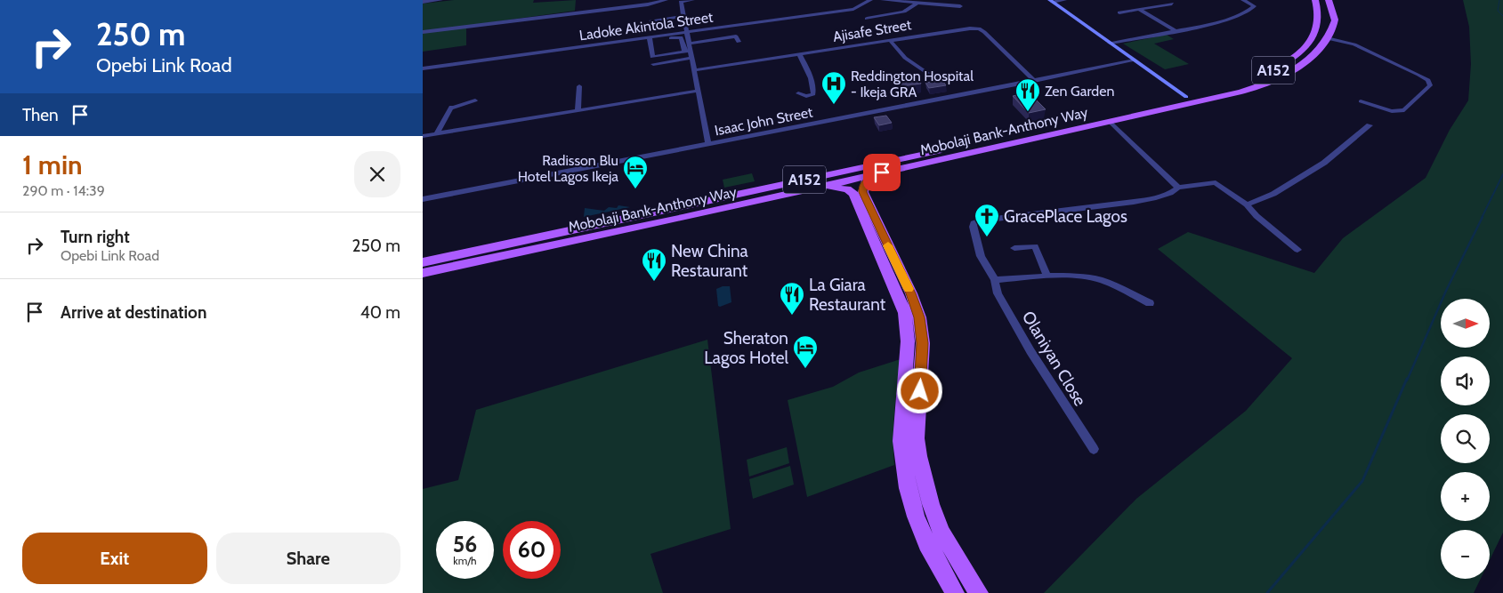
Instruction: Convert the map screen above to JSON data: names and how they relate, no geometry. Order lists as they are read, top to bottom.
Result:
{
  "streets": {
    "main road": ["A152", "Mobolaji Bank-Anthony Way"],
    "street": [
      "Ladoke Akintola Street",
      "Ajisafe Street",
      "Isaac John Street",
      "Olaniyan Close"
    ]
  },
  "crossings": [
    ["Ajisafe Street", "Isaac John Street"]
  ],
  "places": {
    "hospital": ["Reddington Hospital - Ikeja GRA"],
    "restaurant": ["Zen Garden", "New China Restaurant", "La Giara Restaurant"],
    "hotel": ["Radisson Blu Hotel Lagos Ikeja", "Sheraton Lagos Hotel"],
    "church": ["GracePlace Lagos"]
  },
  "north": "right",
  "page": {
    "turn": ["250 m", "Opebi Link Road"],
    "then": "Then",
    "heading": ["1 min", "290 m · 14:39"],
    "list": [
      {
        "name": "Turn right",
        "note": "Opebi Link Road",
        "value": "250 m"
      },
      {
        "name": "Arrive at destination",
        "value": "40 m"
      }
    ],
    "map_buttons": ["+", "−"],
    "speed": "56 km/h",
    "limit": "60",
    "buttons": ["Exit", "Share"]
  }
}
